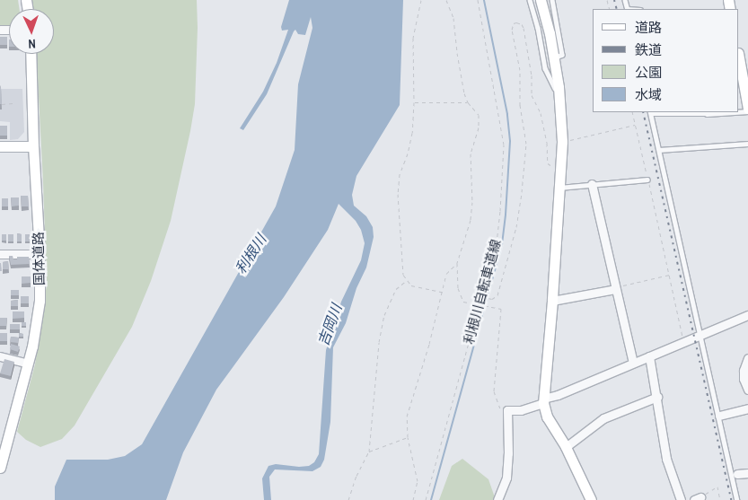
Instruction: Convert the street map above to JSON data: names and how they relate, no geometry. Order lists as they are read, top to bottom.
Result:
{
  "streets": {
    "street": ["国体道路"],
    "path": ["利根川自転車道線"]
  },
  "water": ["利根川", "吉岡川"],
  "legend": [
    "道路",
    "鉄道",
    "公園",
    "水域"
  ],
  "north": "bottom"
}
